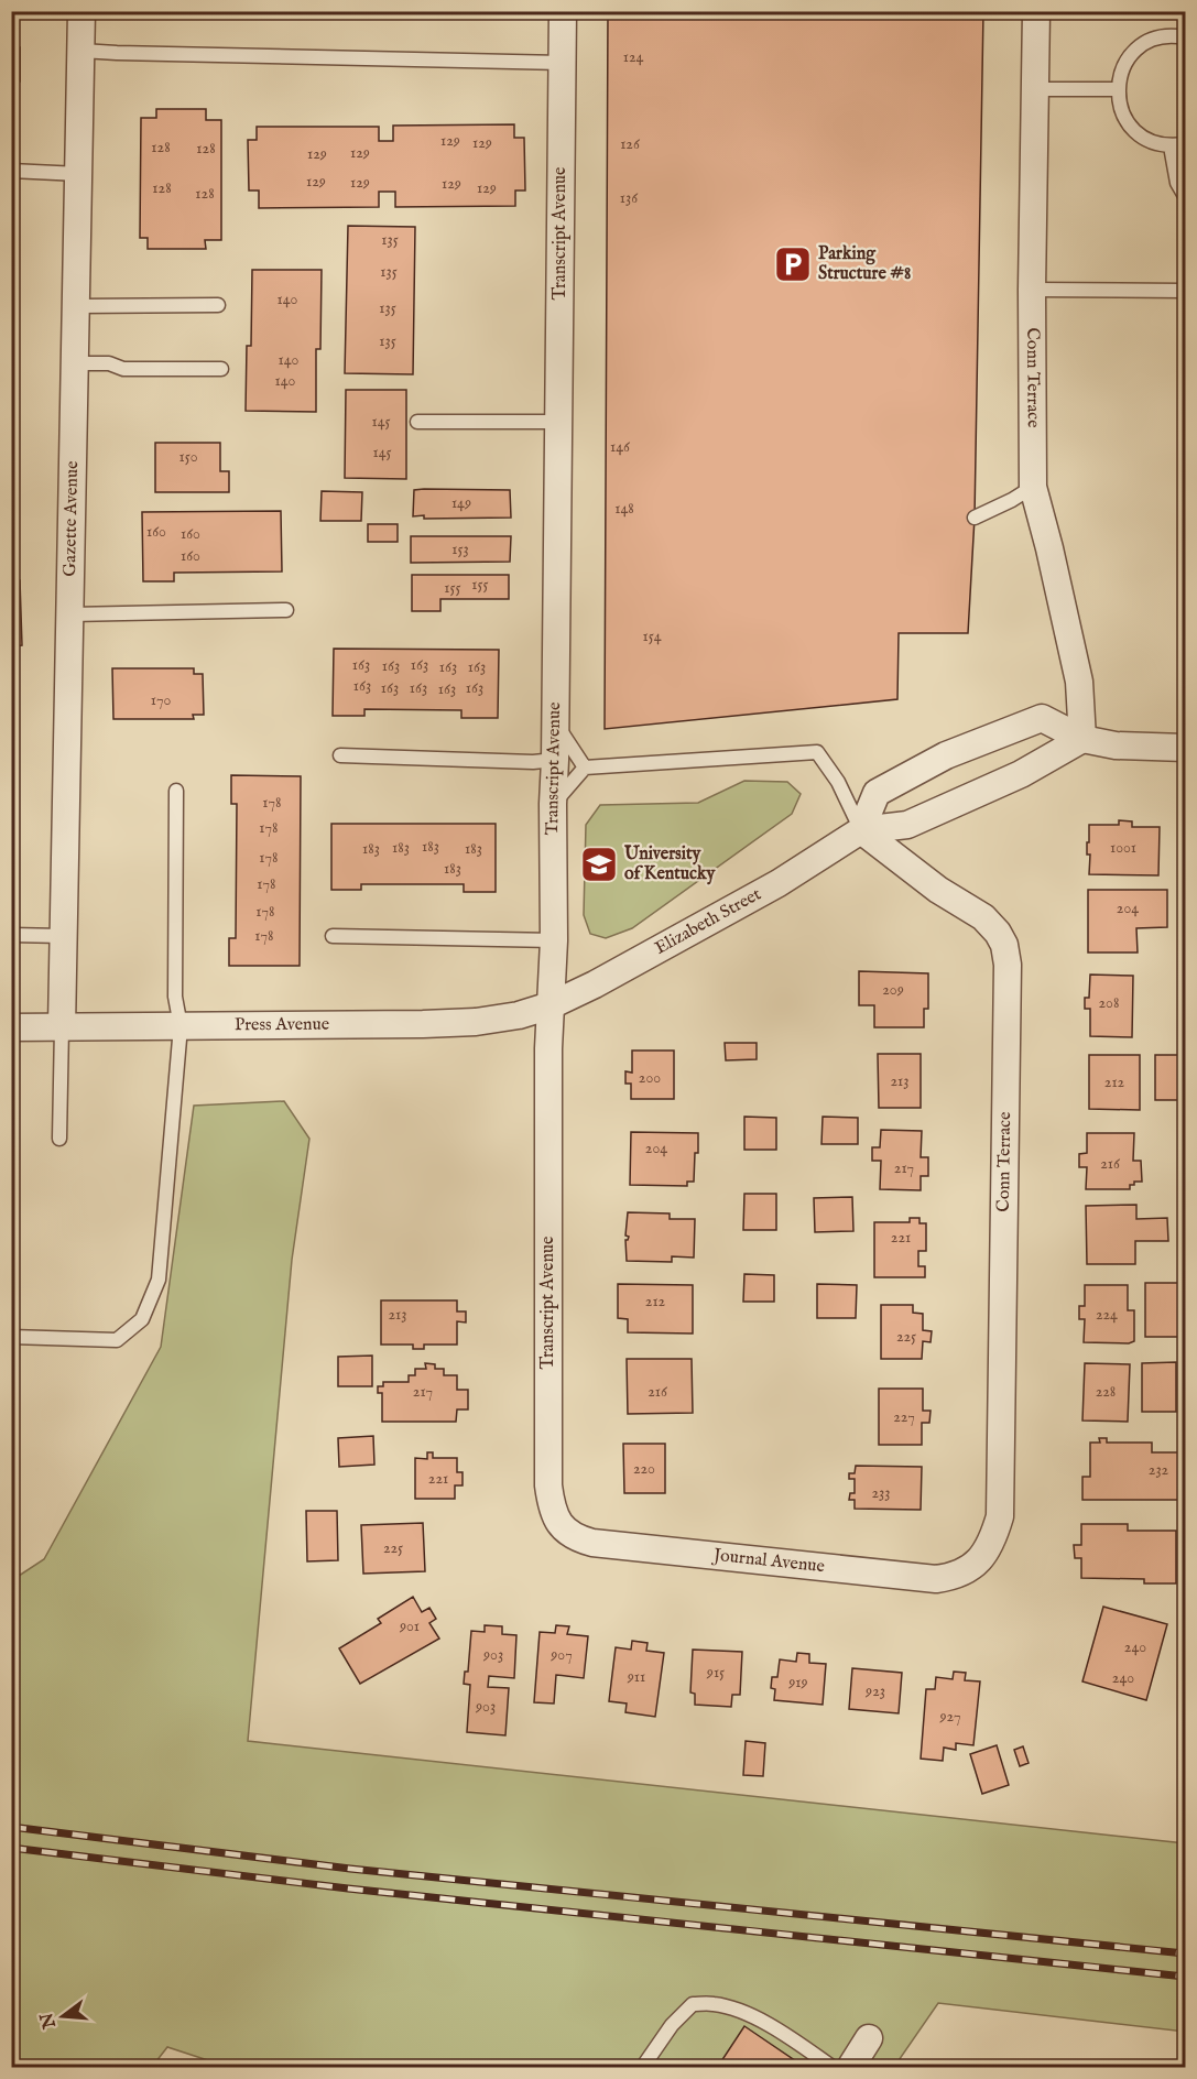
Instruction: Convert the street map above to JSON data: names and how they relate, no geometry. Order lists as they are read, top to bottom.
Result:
{
  "streets": {
    "street": [
      "Transcript Avenue",
      "Conn Terrace",
      "Gazette Avenue",
      "Elizabeth Street",
      "Press Avenue",
      "Journal Avenue"
    ]
  },
  "crossings": [
    ["Transcript Avenue", "Elizabeth Street"],
    ["Transcript Avenue", "Press Avenue"],
    ["Transcript Avenue", "Journal Avenue"],
    ["Conn Terrace", "Elizabeth Street"],
    ["Conn Terrace", "Journal Avenue"],
    ["Gazette Avenue", "Press Avenue"],
    ["Elizabeth Street", "Press Avenue"]
  ],
  "places": {
    "parking": ["Parking Structure #8"],
    "school or university": ["University of Kentucky"]
  },
  "house_numbers": [
    "124",
    "129",
    "129",
    "126",
    "128",
    "128",
    "129",
    "129",
    "129",
    "129",
    "129",
    "128",
    "129",
    "128",
    "136",
    "135",
    "135",
    "140",
    "135",
    "135",
    "140",
    "140",
    "145",
    "146",
    "145",
    "150",
    "149",
    "148",
    "160",
    "160",
    "153",
    "160",
    "155",
    "155",
    "154",
    "163",
    "163",
    "163",
    "163",
    "163",
    "163",
    "163",
    "163",
    "163",
    "163",
    "170",
    "178",
    "178",
    "183",
    "183",
    "1001",
    "183",
    "183",
    "178",
    "183",
    "178",
    "204",
    "178",
    "178",
    "209",
    "208",
    "200",
    "213",
    "212",
    "204",
    "216",
    "217",
    "221",
    "212",
    "213",
    "224",
    "225",
    "217",
    "216",
    "228",
    "227",
    "220",
    "232",
    "221",
    "233",
    "225",
    "901",
    "240",
    "903",
    "907",
    "915",
    "911",
    "240",
    "919",
    "923",
    "903",
    "927"
  ],
  "north": "left"
}
